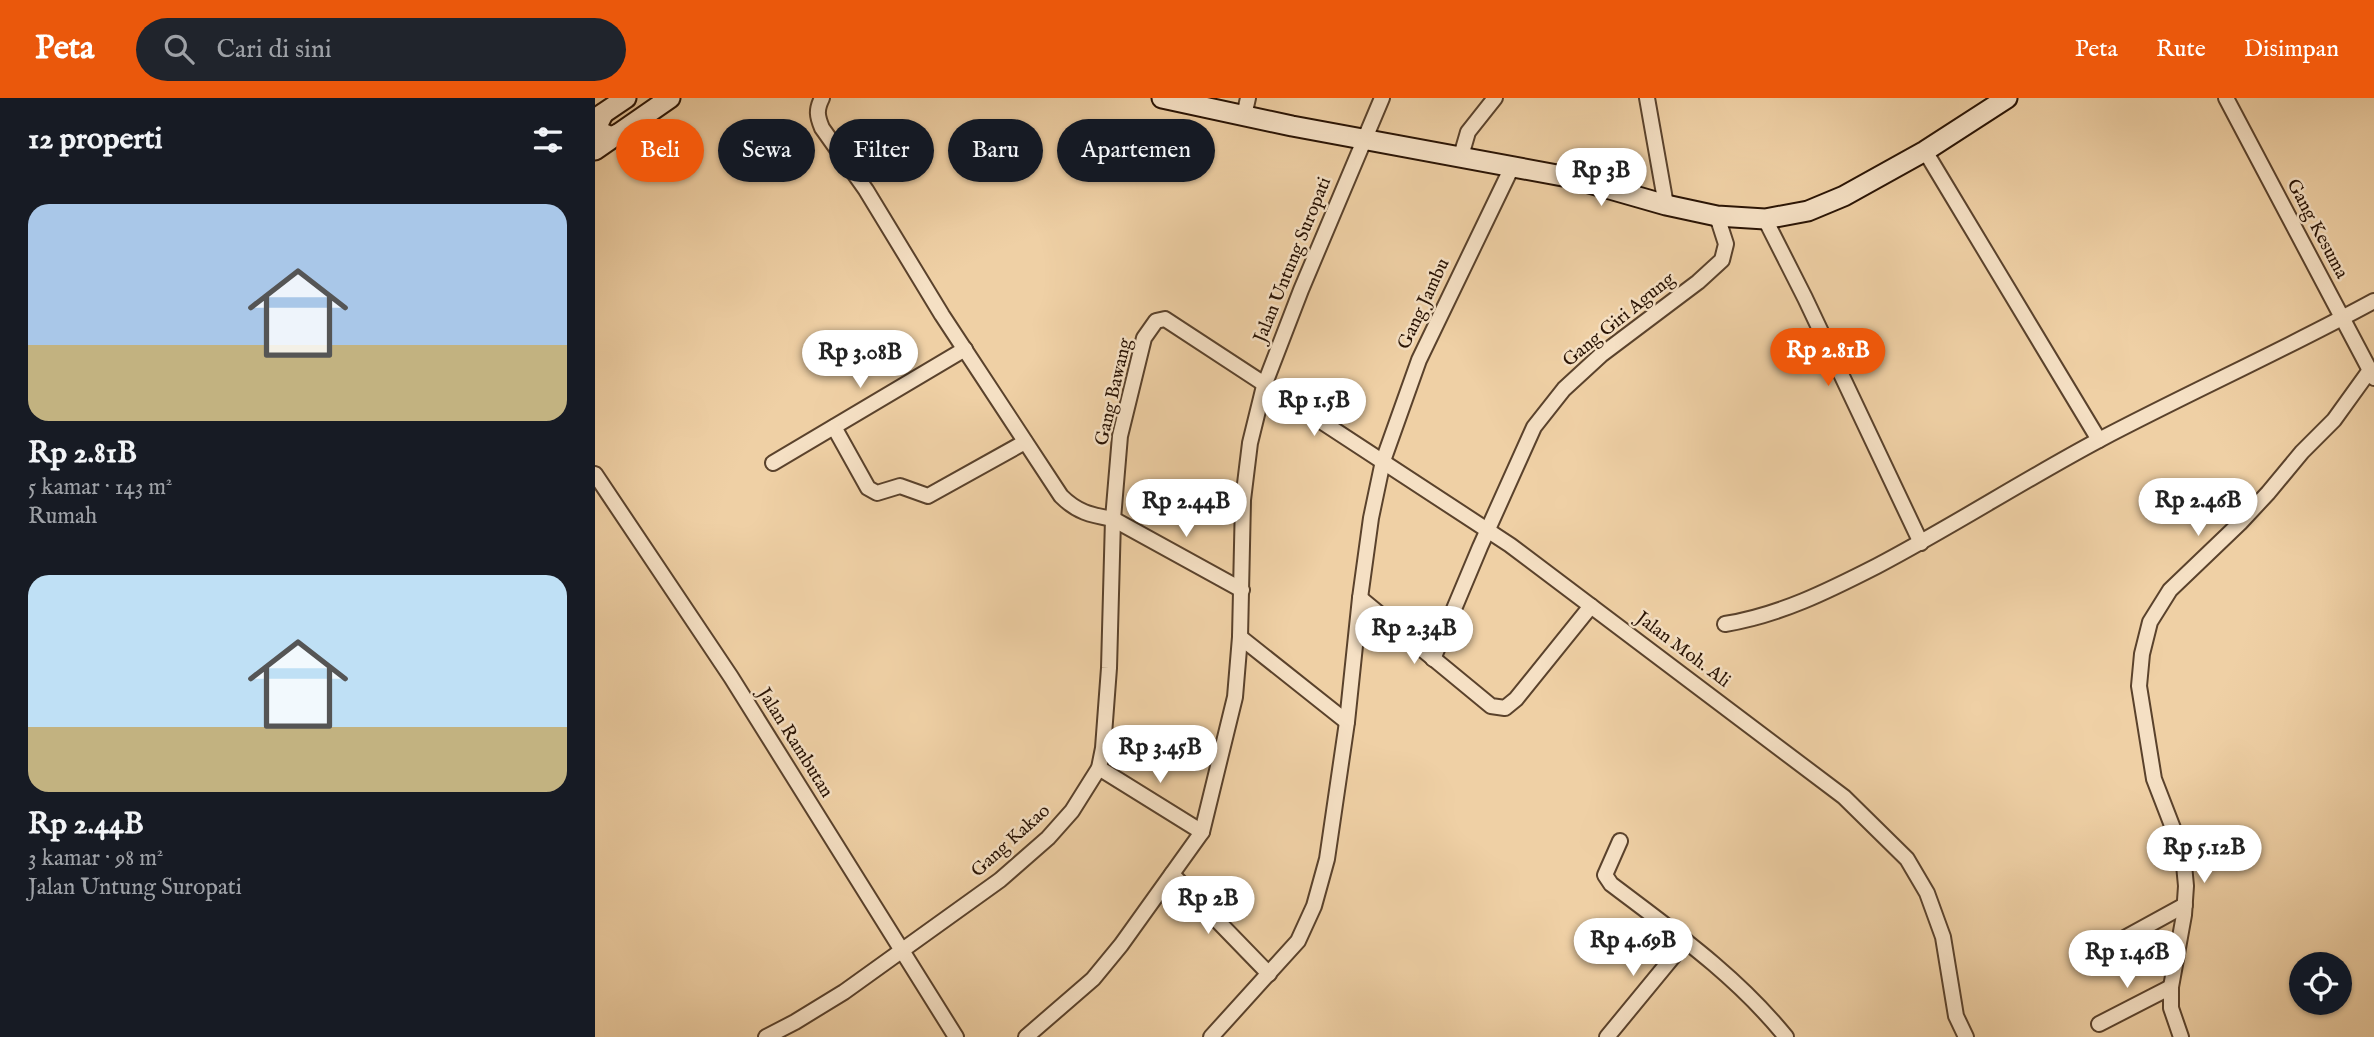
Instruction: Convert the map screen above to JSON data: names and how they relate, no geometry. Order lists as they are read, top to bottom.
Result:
{
  "streets": {
    "street": [
      "Gang Kesuma",
      "Jalan Untung Suropati",
      "Gang Jambu",
      "Gang Giri Agung",
      "Gang Bawang",
      "Jalan Moh. Ali",
      "Jalan Rambutan",
      "Gang Kakao"
    ]
  },
  "crossings": [
    ["Jalan Untung Suropati", "Gang Bawang"],
    ["Jalan Untung Suropati", "Jalan Moh. Ali"],
    ["Gang Jambu", "Jalan Moh. Ali"],
    ["Gang Giri Agung", "Jalan Moh. Ali"],
    ["Gang Bawang", "Jalan Moh. Ali"],
    ["Gang Bawang", "Gang Kakao"],
    ["Jalan Rambutan", "Gang Kakao"]
  ],
  "page": {
    "header": "Peta",
    "search": "Cari di sini",
    "nav": ["Peta", "Rute", "Disimpan"],
    "heading": "12 properti",
    "chip": [
      "Beli",
      "Sewa",
      "Filter",
      "Baru",
      "Apartemen"
    ],
    "price": [
      "Rp 3B",
      "Rp 2.81B",
      "Rp 3.08B",
      "Rp 1.5B",
      "Rp 2.46B",
      "Rp 2.44B",
      "Rp 2.34B",
      "Rp 3.45B",
      "Rp 5.12B",
      "Rp 2B",
      "Rp 4.69B",
      "Rp 1.46B"
    ],
    "list": [
      {
        "name": "Rp 2.81B",
        "note": "5 kamar · 143 m² · Rumah"
      },
      {
        "name": "Rp 2.44B",
        "note": "3 kamar · 98 m² · Jalan Untung Suropati"
      }
    ]
  }
}
